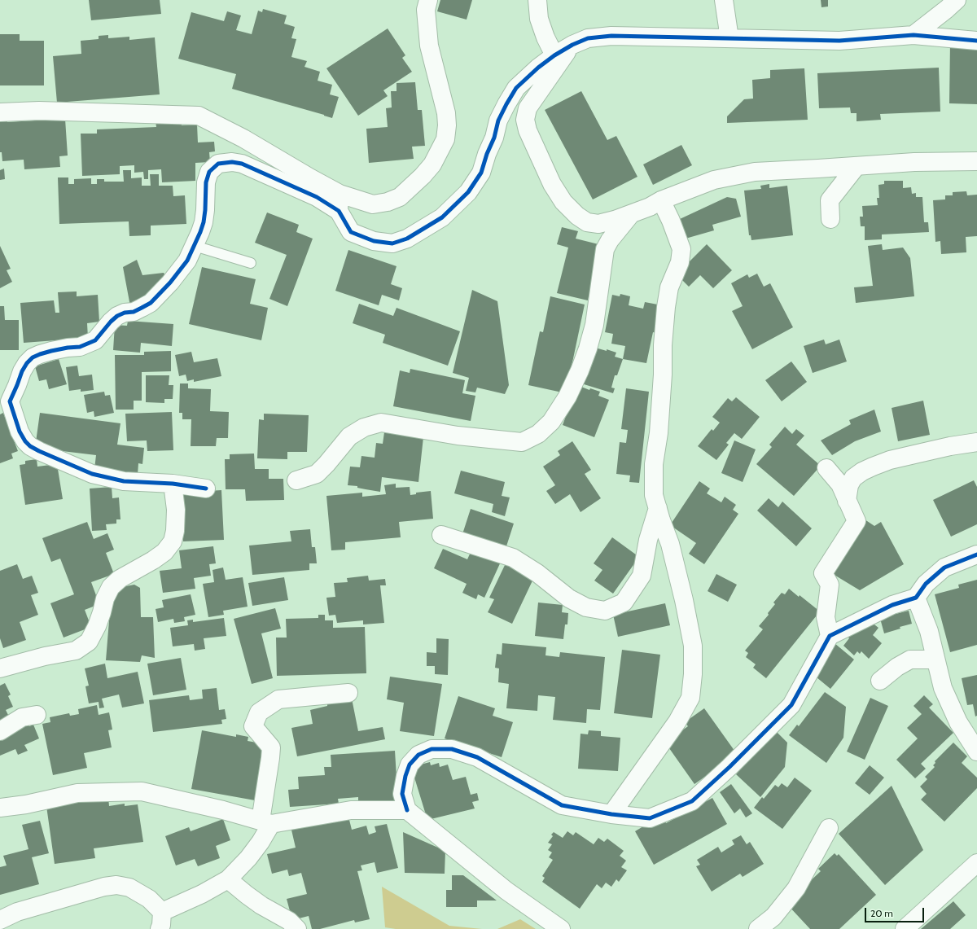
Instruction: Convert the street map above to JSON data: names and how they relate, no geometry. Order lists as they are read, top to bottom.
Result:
{
  "scale_bar": "20 m"
}
